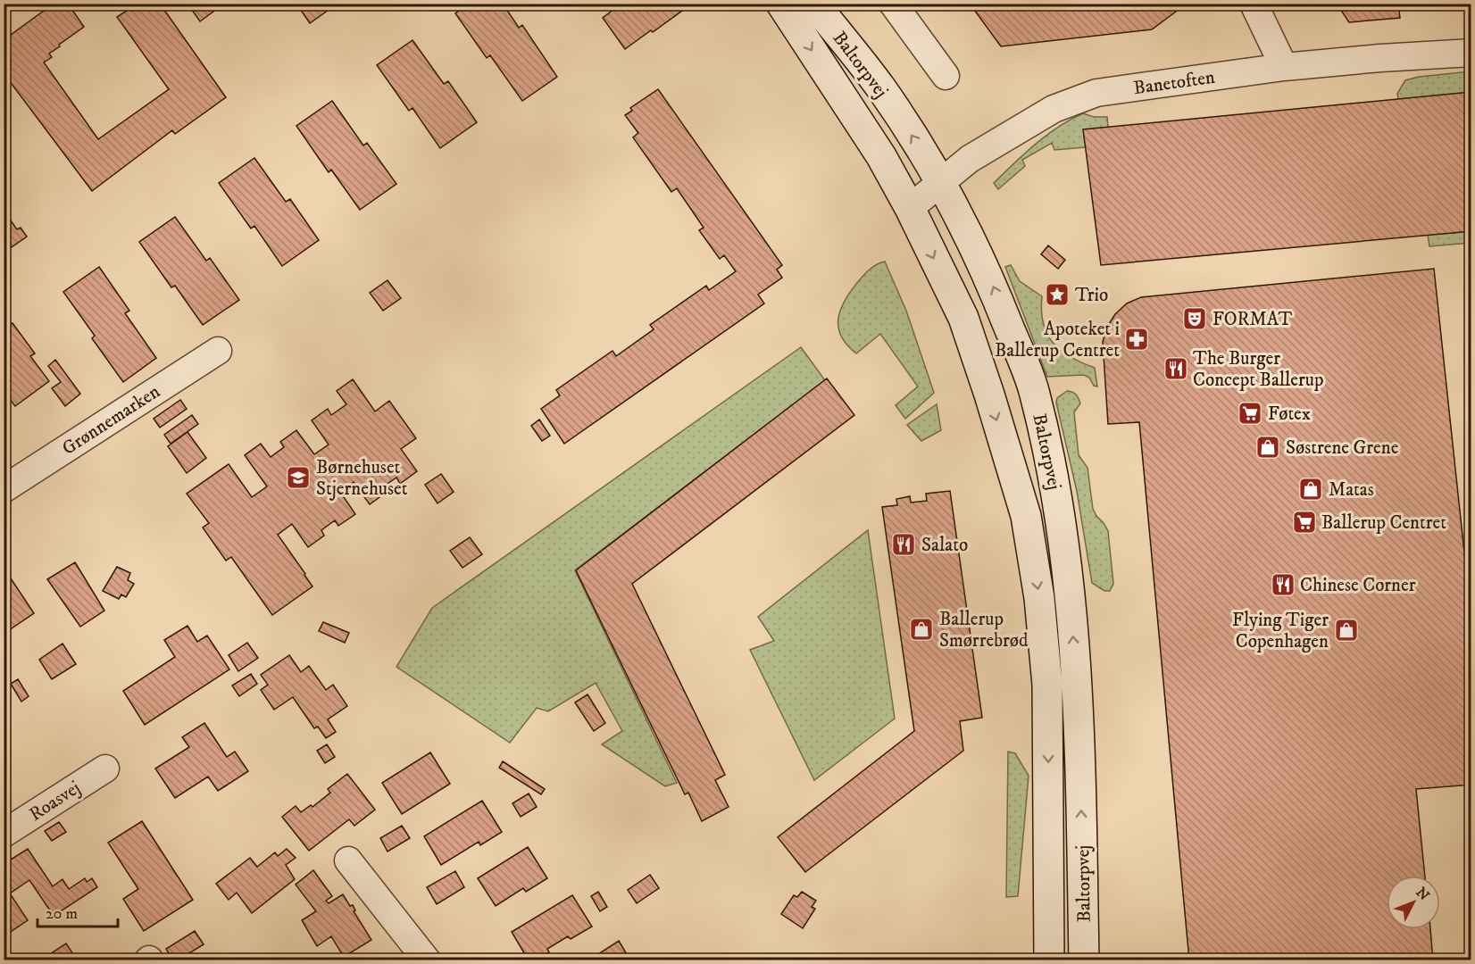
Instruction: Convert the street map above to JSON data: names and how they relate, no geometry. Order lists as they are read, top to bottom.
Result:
{
  "streets": {
    "street": [
      "Baltorpvej",
      "Banetoften",
      "Grønnemarken",
      "Roasvej"
    ]
  },
  "crossings": [
    ["Baltorpvej", "Banetoften"]
  ],
  "places": {
    "place": ["Trio"],
    "theatre": ["FORMAT"],
    "pharmacy": ["Apoteket i Ballerup Centret"],
    "restaurant": ["The Burger Concept Ballerup", "Salato", "Chinese Corner"],
    "supermarket": ["Føtex", "Ballerup Centret"],
    "shop": [
      "Søstrene Grene",
      "Matas",
      "Ballerup Smørrebrød",
      "Flying Tiger Copenhagen"
    ],
    "school or university": ["Børnehuset Stjernehuset"]
  },
  "scale_bar": "20 m",
  "north": "top right"
}
